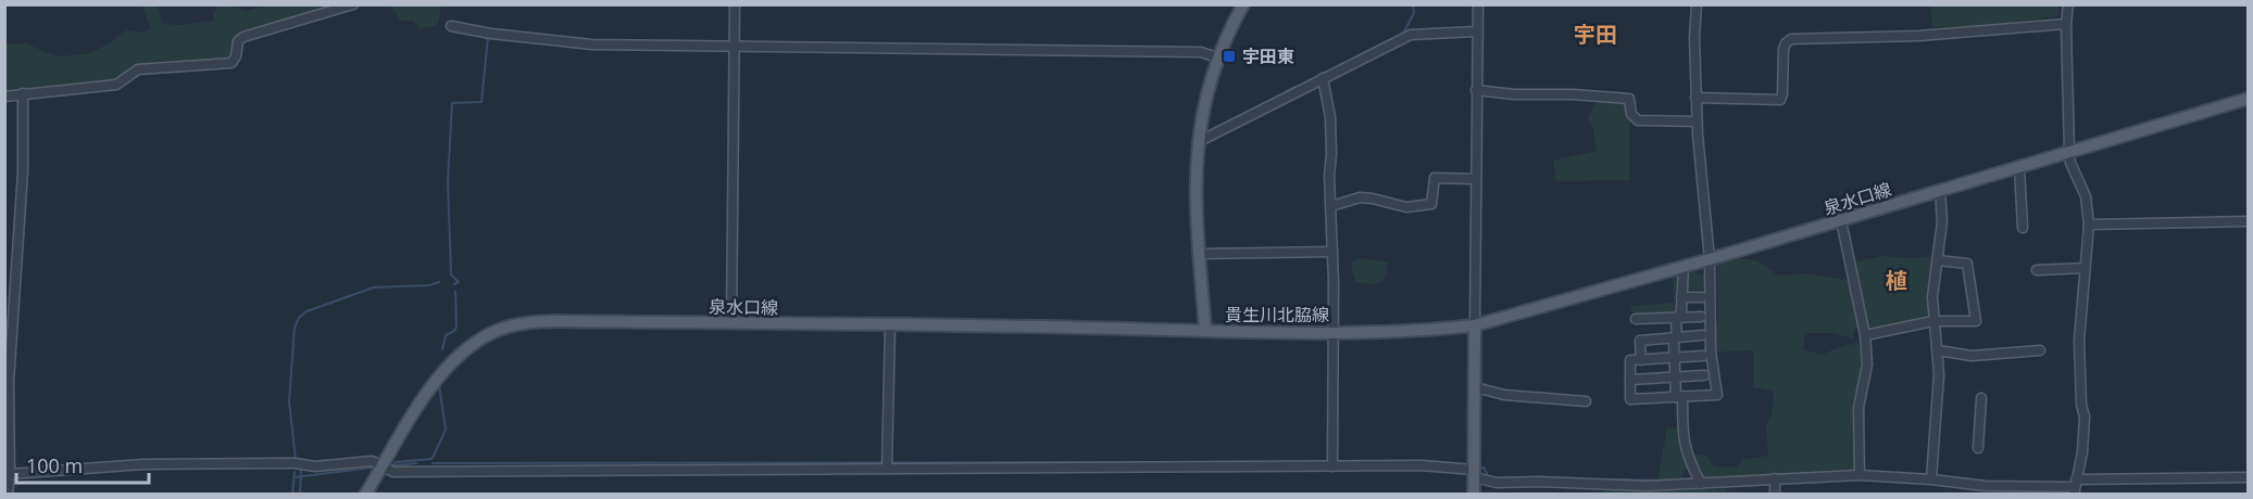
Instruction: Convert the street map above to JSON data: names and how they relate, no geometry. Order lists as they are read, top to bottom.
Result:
{
  "streets": {
    "main road": ["泉水口線", "貴生川北脇線"]
  },
  "crossings": [
    ["泉水口線", "貴生川北脇線"]
  ],
  "districts": ["宇田", "植"],
  "places": {
    "transit": ["宇田東"]
  },
  "scale_bar": "100 m"
}
